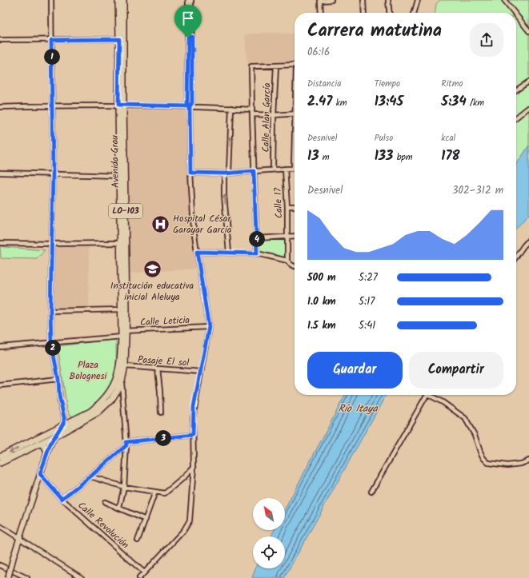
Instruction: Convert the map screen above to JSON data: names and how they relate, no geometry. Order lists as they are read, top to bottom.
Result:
{
  "streets": {
    "main road": ["Avenida Grau", "LO-103"],
    "street": [
      "Calle Alan García",
      "Calle 17",
      "Calle Leticia",
      "Pasaje El sol",
      "Calle Revolución"
    ]
  },
  "crossings": [
    ["Avenida Grau", "LO-103"],
    ["Avenida Grau", "Calle Leticia"],
    ["Avenida Grau", "Pasaje El sol"],
    ["LO-103", "Calle Leticia"]
  ],
  "water": ["Río Itaya"],
  "parks": ["Plaza Bolognesi"],
  "places": {
    "hospital": ["Hospital César Garayar García"],
    "school or university": ["Institución educativa inicial Aleluya"]
  },
  "north": "top left",
  "page": {
    "heading": ["Carrera matutina", "06:16"],
    "pins": [
      "1",
      "4",
      "2",
      "3"
    ],
    "stats": [
      ["Distancia", "2.47 km"],
      ["Tiempo", "13:45"],
      ["Ritmo", "5:34 /km"],
      ["Desnivel", "13 m"],
      ["Pulso", "133 bpm"],
      ["kcal", "178"]
    ],
    "chart": ["Desnivel", "302–312 m"],
    "list": [
      {
        "name": "500 m",
        "note": "5:27"
      },
      {
        "name": "1.0 km",
        "note": "5:17"
      },
      {
        "name": "1.5 km",
        "note": "5:41"
      }
    ],
    "buttons": ["Guardar", "Compartir"]
  }
}
